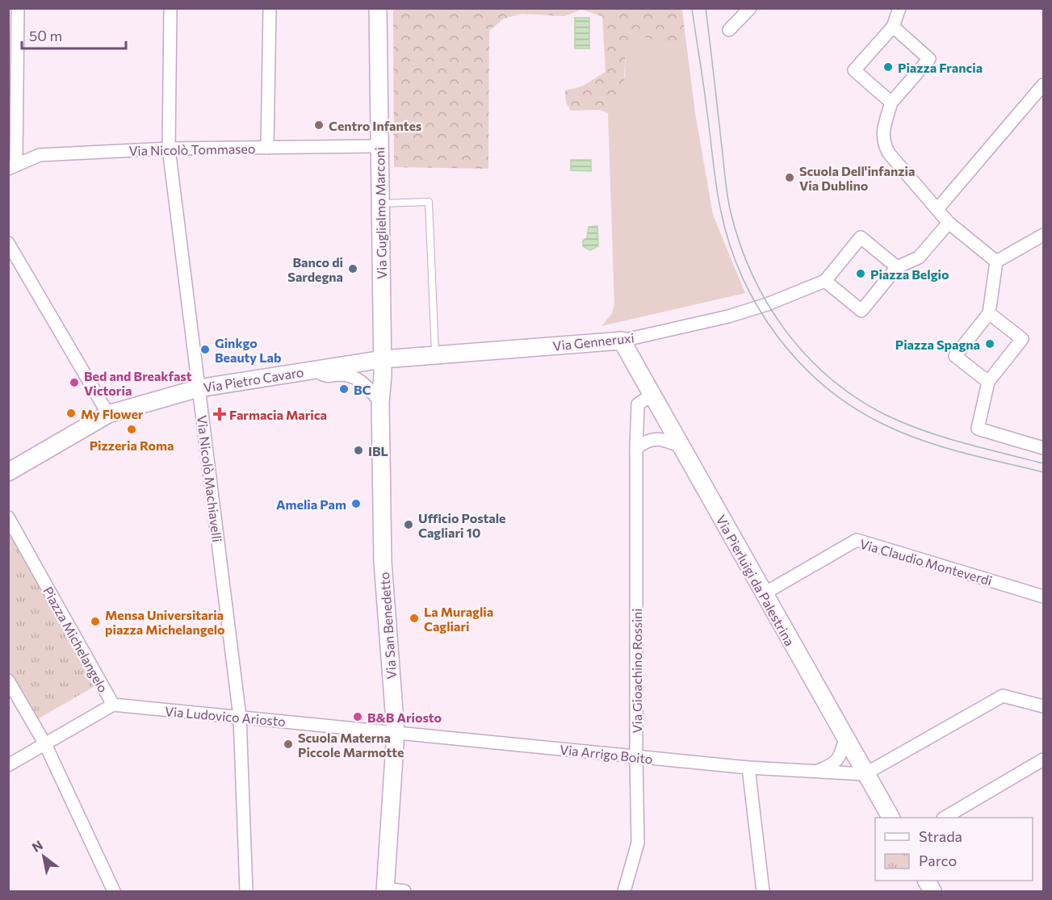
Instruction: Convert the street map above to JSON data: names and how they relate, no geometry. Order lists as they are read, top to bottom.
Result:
{
  "streets": {
    "street": [
      "Via Nicolò Tommaseo",
      "Via Guglielmo Marconi",
      "Via Genneruxi",
      "Via Pietro Cavaro",
      "Via Nicolò Machiavelli",
      "Via Claudio Monteverdi",
      "Via Pierluigi da Palestrina",
      "Via San Benedetto",
      "Piazza Michelangelo",
      "Via Gioachino Rossini",
      "Via Ludovico Ariosto",
      "Via Arrigo Boito"
    ]
  },
  "crossings": [
    ["Via Nicolò Tommaseo", "Via Guglielmo Marconi"],
    ["Via Nicolò Tommaseo", "Via Nicolò Machiavelli"],
    ["Via Guglielmo Marconi", "Via Genneruxi"],
    ["Via Guglielmo Marconi", "Via Pietro Cavaro"],
    ["Via Guglielmo Marconi", "Via San Benedetto"],
    ["Via Genneruxi", "Via Pietro Cavaro"],
    ["Via Genneruxi", "Via Pierluigi da Palestrina"],
    ["Via Genneruxi", "Via San Benedetto"],
    ["Via Pietro Cavaro", "Via Nicolò Machiavelli"],
    ["Via Pietro Cavaro", "Via San Benedetto"],
    ["Via Nicolò Machiavelli", "Via Ludovico Ariosto"],
    ["Via Claudio Monteverdi", "Via Pierluigi da Palestrina"],
    ["Via Pierluigi da Palestrina", "Via Gioachino Rossini"],
    ["Via Pierluigi da Palestrina", "Via Arrigo Boito"],
    ["Via San Benedetto", "Via Ludovico Ariosto"],
    ["Via San Benedetto", "Via Arrigo Boito"],
    ["Piazza Michelangelo", "Via Ludovico Ariosto"],
    ["Via Gioachino Rossini", "Via Arrigo Boito"],
    ["Via Ludovico Ariosto", "Via Arrigo Boito"]
  ],
  "places": {
    "other": [
      "Piazza Francia",
      "Centro Infantes",
      "Scuola Dell'infanzia Via Dublino",
      "Banco di Sardegna",
      "Piazza Belgio",
      "Piazza Spagna",
      "Ginkgo Beauty Lab",
      "Bed and Breakfast Victoria",
      "BC",
      "My Flower",
      "Pizzeria Roma",
      "IBL",
      "Amelia Pam",
      "Ufficio Postale Cagliari 10",
      "La Muraglia Cagliari",
      "Mensa Universitaria piazza Michelangelo",
      "B&B Ariosto",
      "Scuola Materna Piccole Marmotte"
    ],
    "health": ["Farmacia Marica"]
  },
  "legend": ["Strada", "Parco"],
  "scale_bar": "50 m",
  "north": "top left"
}
